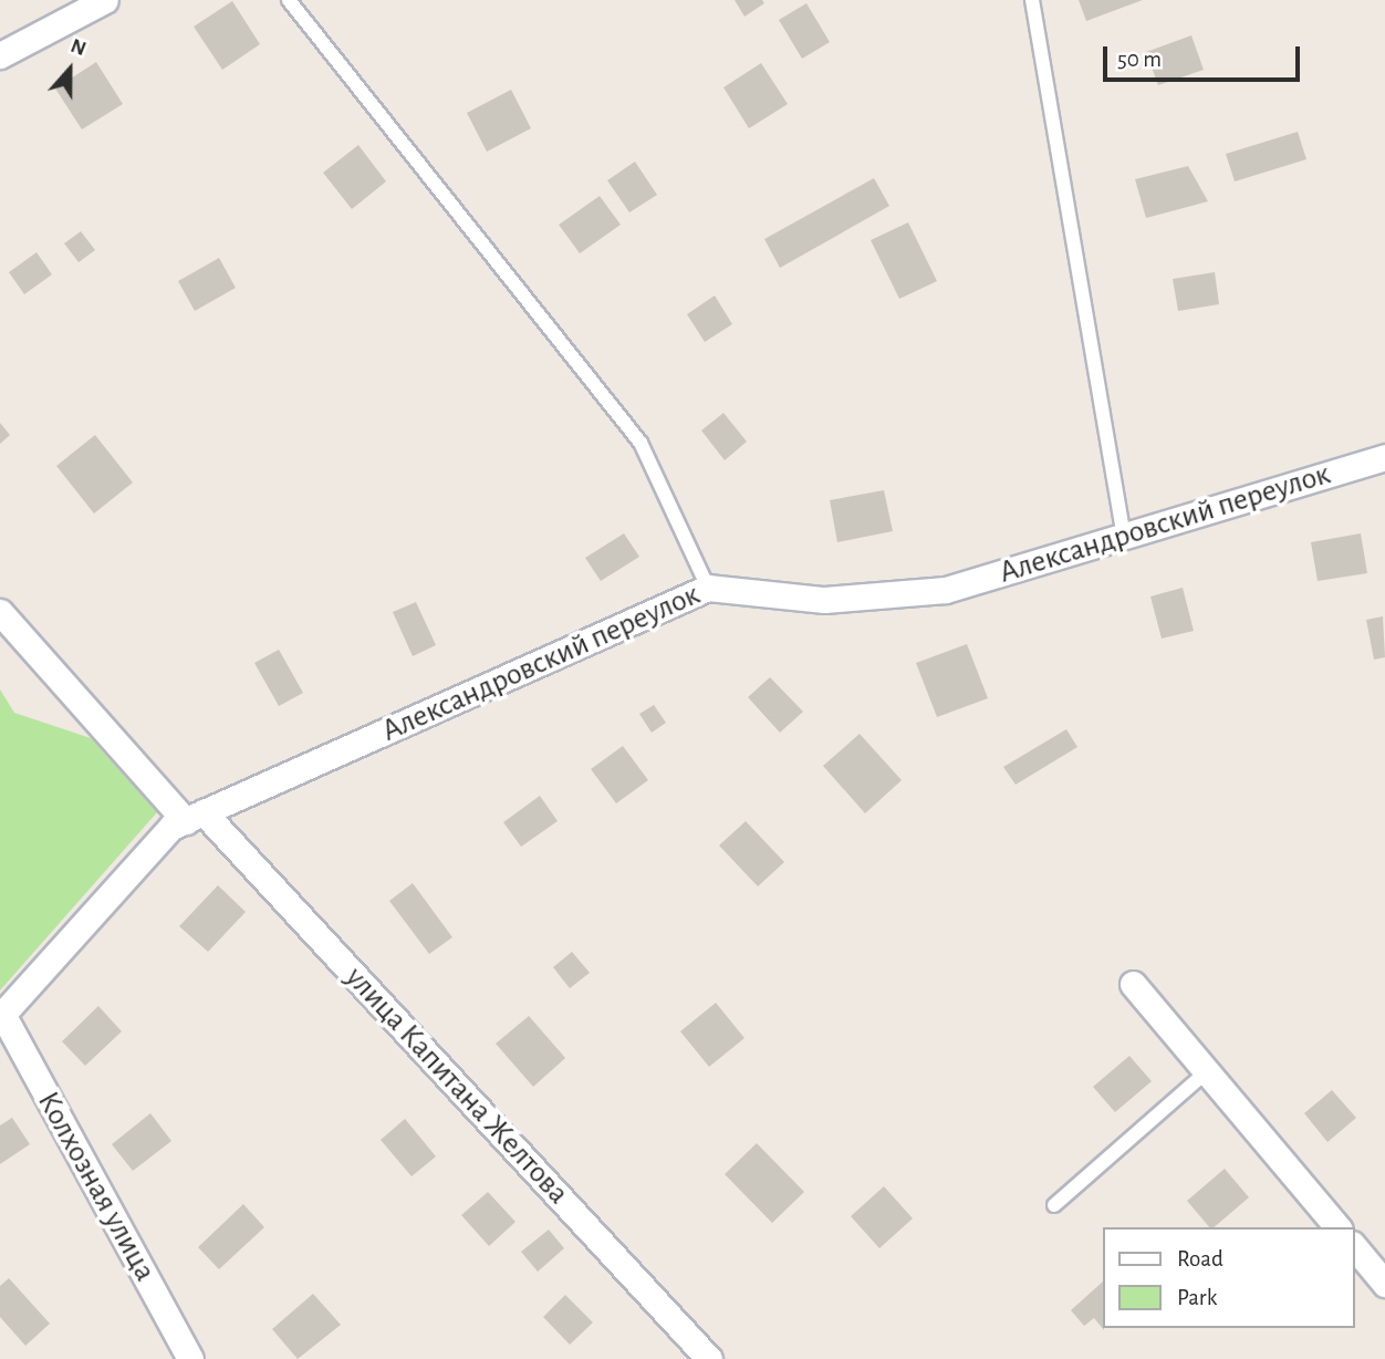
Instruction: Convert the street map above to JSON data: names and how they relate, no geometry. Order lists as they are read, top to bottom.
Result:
{
  "streets": {
    "street": ["Александровский переулок", "улица Капитана Желтова", "Колхозная улица"]
  },
  "crossings": [
    ["Александровский переулок", "улица Капитана Желтова"],
    ["Александровский переулок", "Колхозная улица"]
  ],
  "legend": ["Road", "Park"],
  "scale_bar": "50 m",
  "north": "top"
}
